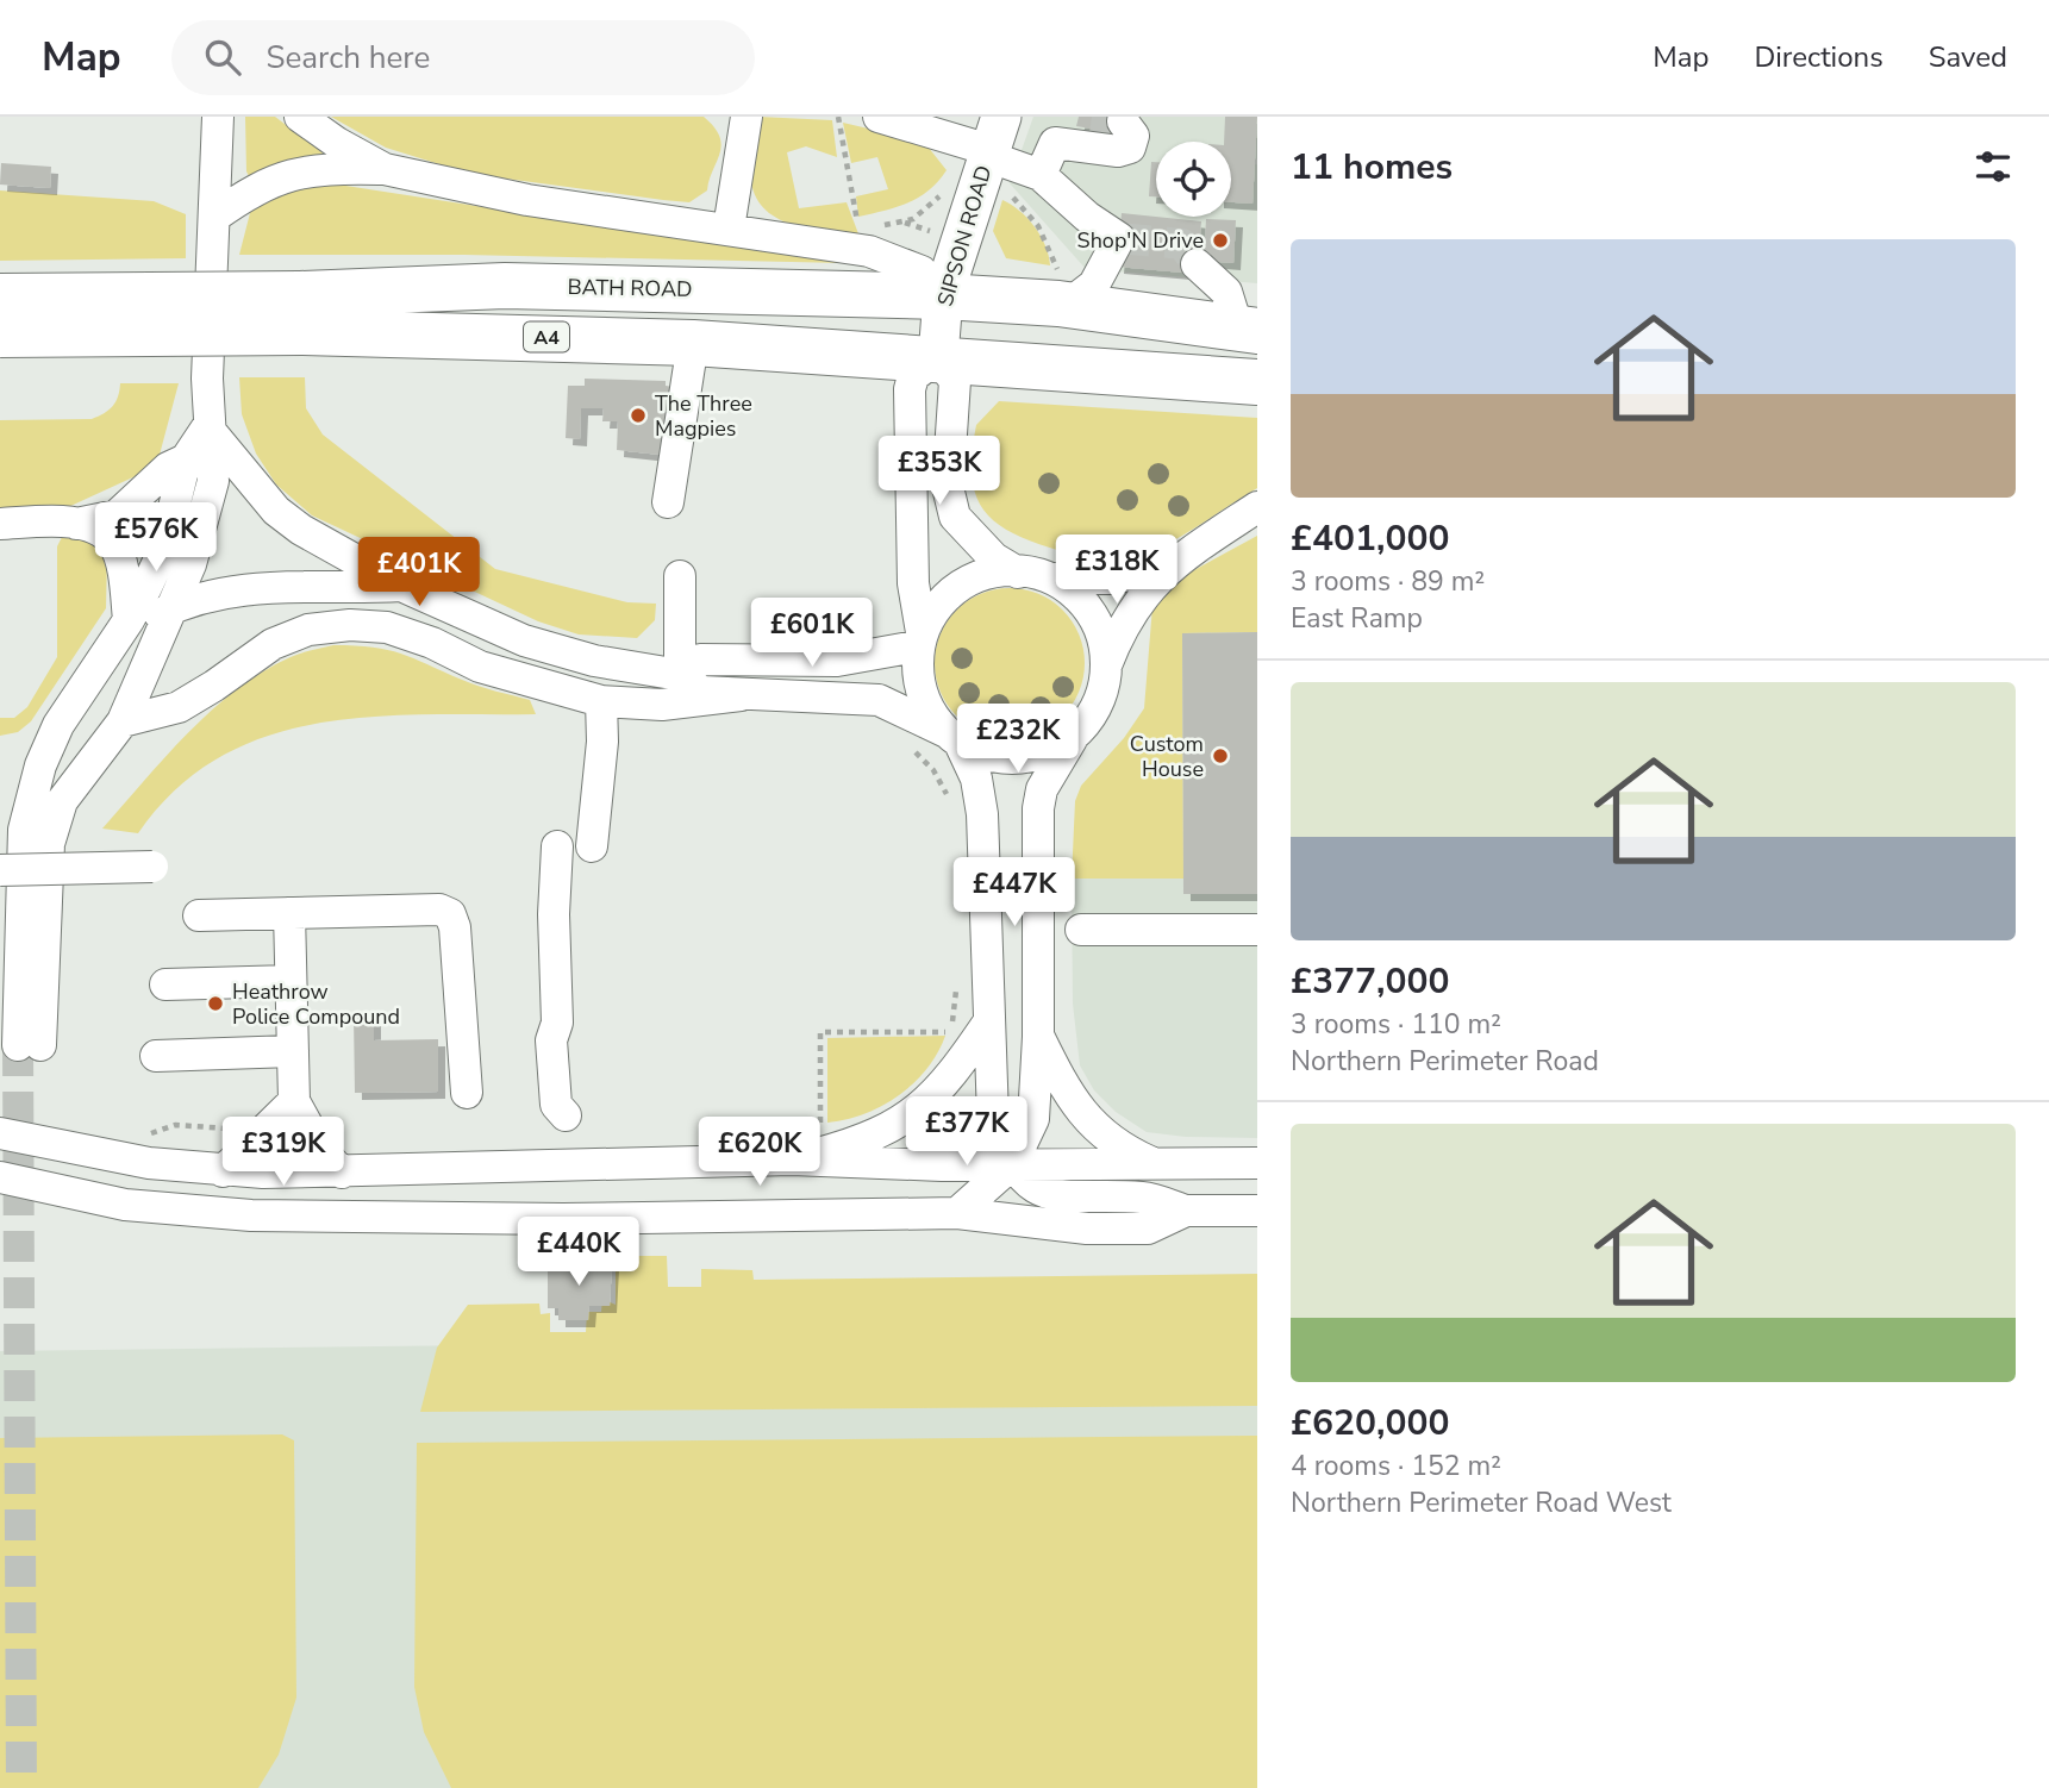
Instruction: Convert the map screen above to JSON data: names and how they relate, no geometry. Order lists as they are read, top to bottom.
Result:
{
  "streets": {
    "highway": ["BATH ROAD", "A4"],
    "main road": ["SIPSON ROAD"]
  },
  "crossings": [
    ["SIPSON ROAD", "BATH ROAD"]
  ],
  "places": [
    "Shop'N Drive",
    "The Three Magpies",
    "Custom House",
    "Heathrow Police Compound"
  ],
  "page": {
    "header": "Map",
    "search": "Search here",
    "nav": ["Map", "Directions", "Saved"],
    "heading": "11 homes",
    "list": [
      {
        "name": "£401,000",
        "note": "3 rooms · 89 m² · East Ramp"
      },
      {
        "name": "£377,000",
        "note": "3 rooms · 110 m² · Northern Perimeter Road"
      },
      {
        "name": "£620,000",
        "note": "4 rooms · 152 m² · Northern Perimeter Road West"
      }
    ],
    "price": [
      "£353K",
      "£576K",
      "£318K",
      "£401K",
      "£601K",
      "£232K",
      "£447K",
      "£377K",
      "£319K",
      "£620K",
      "£440K"
    ]
  }
}
